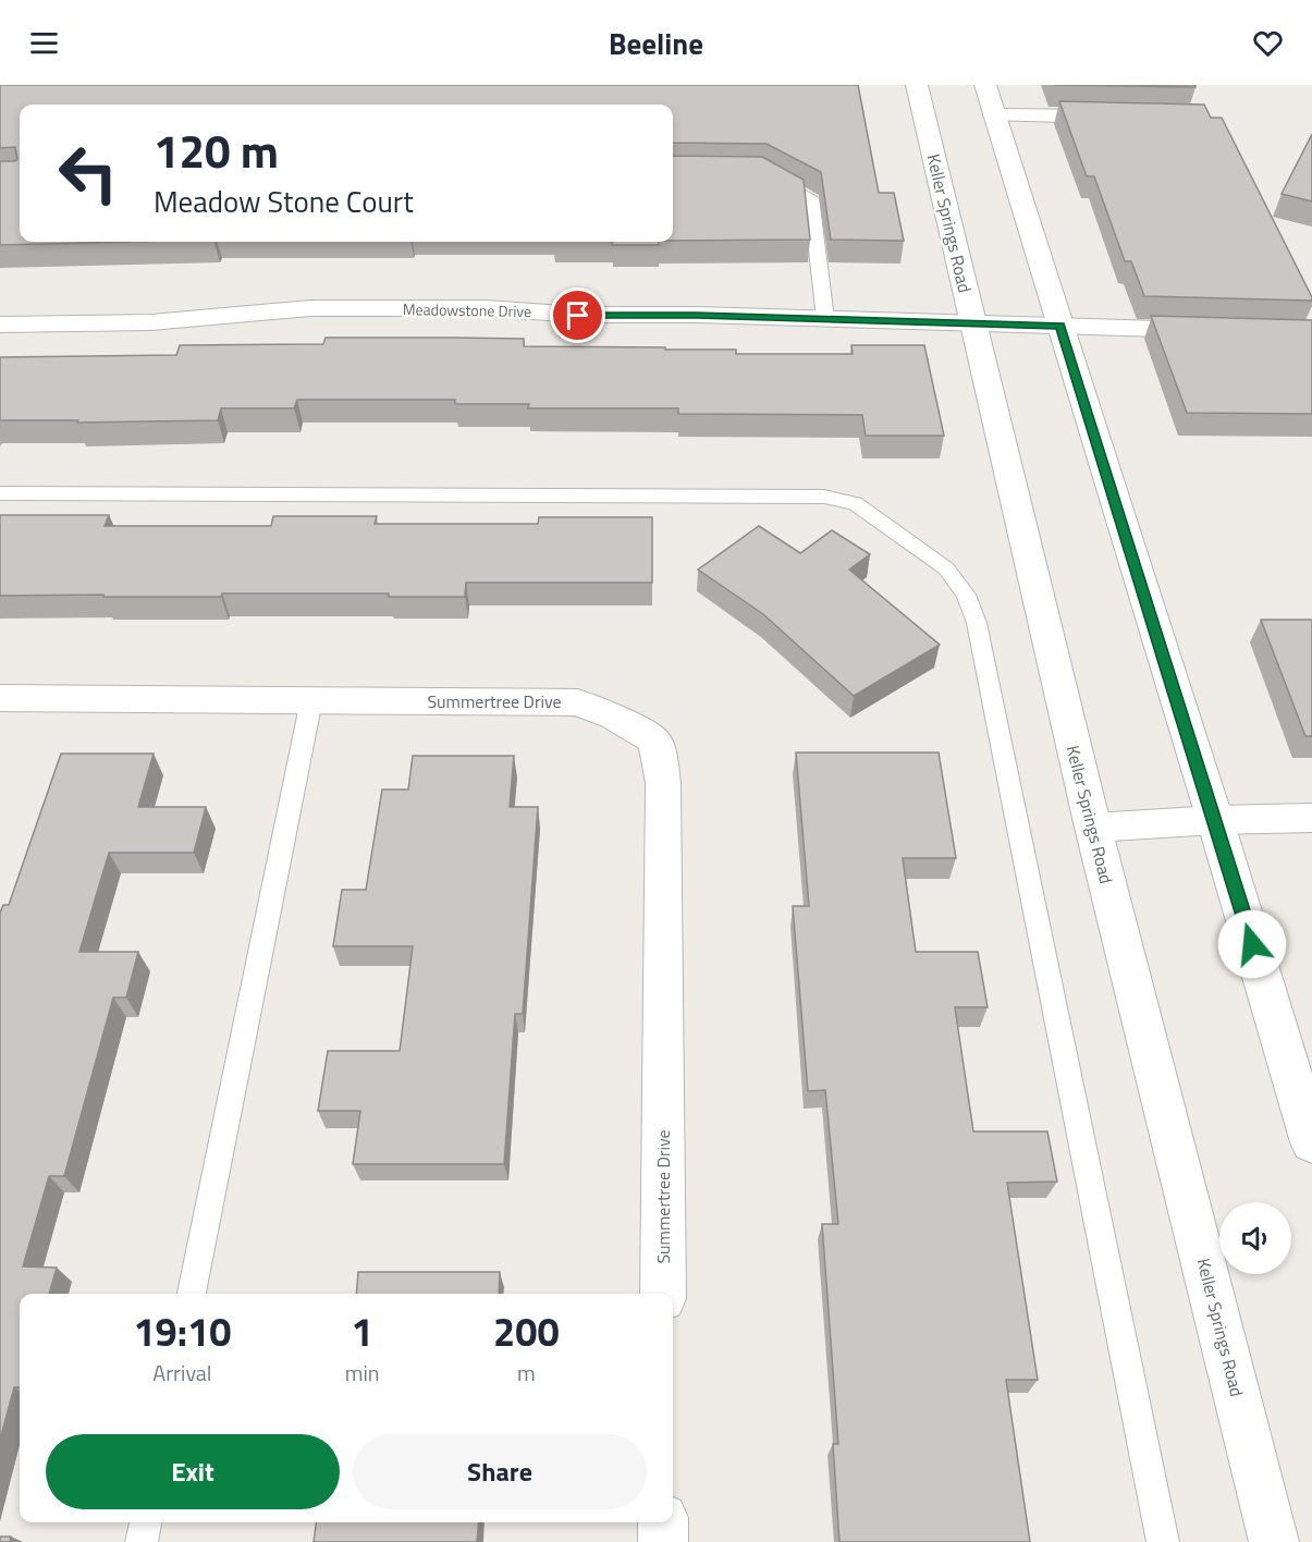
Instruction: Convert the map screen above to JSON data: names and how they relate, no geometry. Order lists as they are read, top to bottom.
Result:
{
  "streets": {
    "main road": ["Keller Springs Road", "Meadowstone Drive", "Summertree Drive"]
  },
  "crossings": [
    ["Keller Springs Road", "Meadowstone Drive"]
  ],
  "page": {
    "header": "Beeline",
    "turn": ["120 m", "Meadow Stone Court"],
    "eta": [
      "19:10",
      "Arrival",
      "1",
      "min",
      "200",
      "m"
    ],
    "buttons": ["Exit", "Share"]
  }
}
